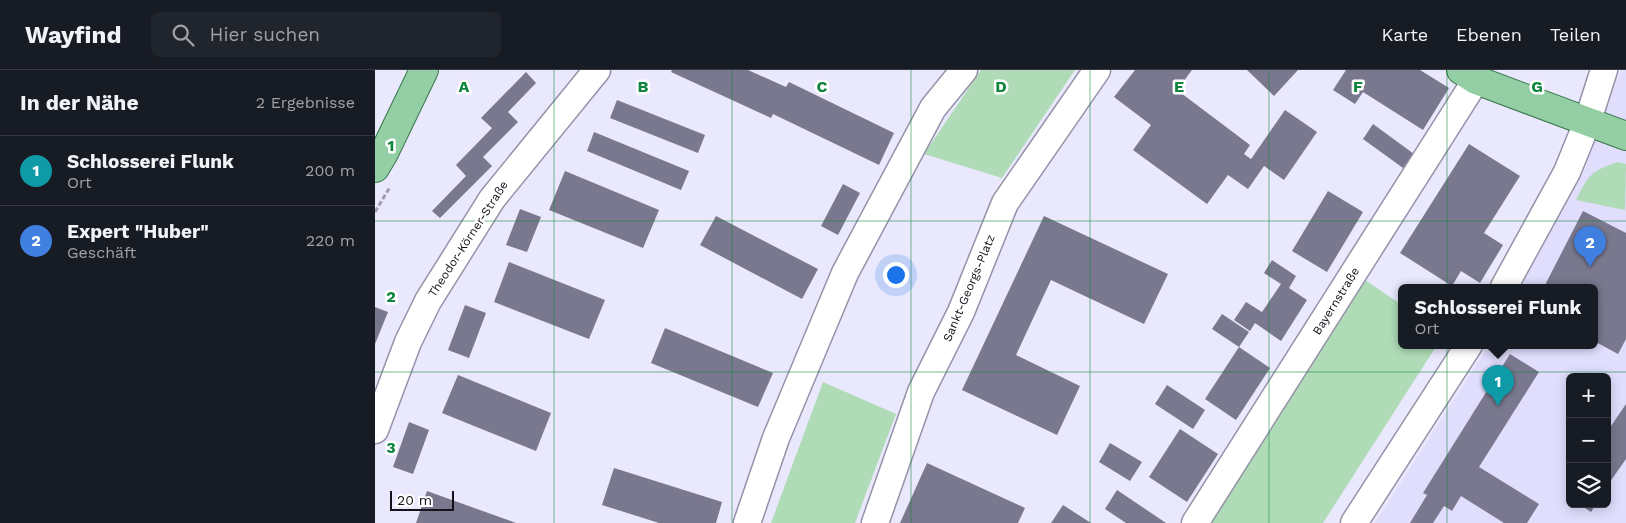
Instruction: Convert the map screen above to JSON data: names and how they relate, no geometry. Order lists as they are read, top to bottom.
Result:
{
  "streets": {
    "street": ["Theodor-Körner-Straße", "Sankt-Georgs-Platz", "Bayernstraße"]
  },
  "scale_bar": "20 m",
  "page": {
    "header": "Wayfind",
    "search": "Hier suchen",
    "nav": ["Karte", "Ebenen", "Teilen"],
    "heading": ["In der Nähe", "2 Ergebnisse"],
    "list": [
      {
        "mark": "1",
        "name": "Schlosserei Flunk",
        "note": "Ort",
        "value": "200 m"
      },
      {
        "mark": "2",
        "name": "Expert \"Huber\"",
        "note": "Geschäft",
        "value": "220 m"
      }
    ],
    "pins": ["2", "1"],
    "popup": ["Schlosserei Flunk", "Ort"],
    "map_buttons": ["+", "−"],
    "scale": "20 m"
  },
  "grid": {
    "columns": [
      "A",
      "B",
      "C",
      "D",
      "E",
      "F",
      "G"
    ],
    "rows": ["1", "2", "3"]
  }
}
